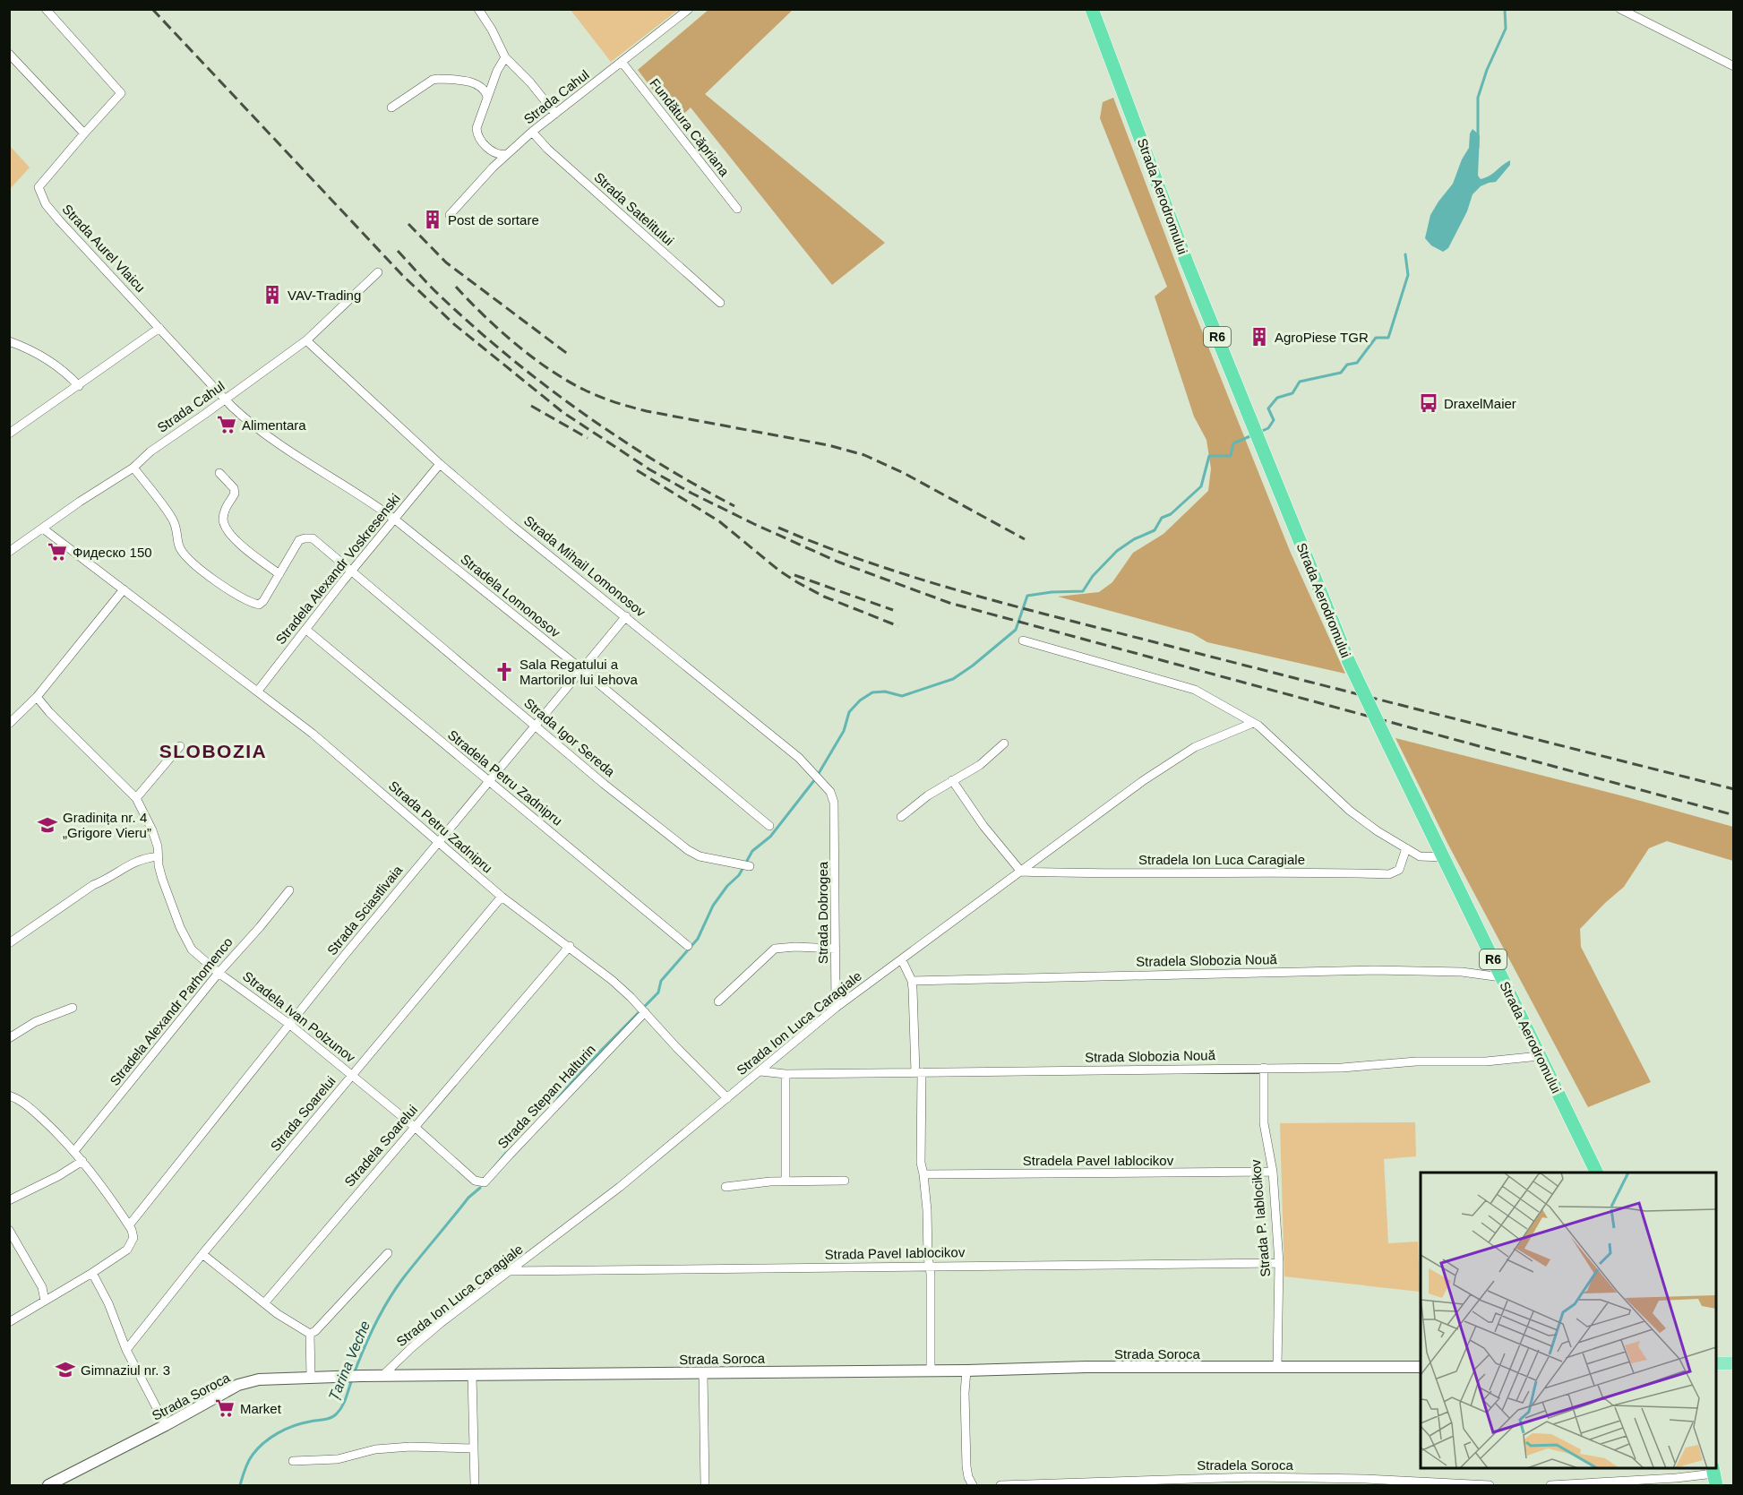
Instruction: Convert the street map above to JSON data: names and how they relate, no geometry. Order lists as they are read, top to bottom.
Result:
{
  "streets": {
    "highway": ["Strada Aerodromului", "R6"],
    "street": [
      "Strada Cahul",
      "Fundătura Căpriana",
      "Strada Satelitului",
      "Strada Aurel Vlaicu",
      "Strada Mihail Lomonosov",
      "Stradela Alexandr Voskresenski",
      "Stradela Lomonosov",
      "Strada Igor Sereda",
      "Stradela Petru Zadnipru",
      "Strada Petru Zadnipru",
      "Stradela Ion Luca Caragiale",
      "Strada Sciastlivaia",
      "Strada Dobrogea",
      "Stradela Slobozia Nouă",
      "Stradela Alexandr Parhomenco",
      "Stradela Ivan Polzunov",
      "Strada Ion Luca Caragiale",
      "Strada Slobozia Nouă",
      "Strada Stepan Halturin",
      "Strada Soarelui",
      "Stradela Soarelui",
      "Stradela Pavel Iablocikov",
      "Strada P. Iablocikov",
      "Strada Pavel Iablocikov",
      "Strada Soroca",
      "Stradela Sorocа"
    ]
  },
  "crossings": [
    ["Strada Cahul", "Fundătura Căpriana"],
    ["Strada Cahul", "Strada Satelitului"],
    ["Strada Cahul", "Strada Aurel Vlaicu"],
    ["Strada Cahul", "Strada Mihail Lomonosov"],
    ["Strada Cahul", "Stradela Lomonosov"],
    ["Strada Cahul", "Strada Petru Zadnipru"],
    ["Strada Aerodromului", "Stradela Slobozia Nouă"],
    ["Strada Aerodromului", "Strada Slobozia Nouă"],
    ["Strada Aurel Vlaicu", "Stradela Lomonosov"],
    ["Strada Mihail Lomonosov", "Stradela Alexandr Voskresenski"],
    ["Strada Mihail Lomonosov", "Strada Sciastlivaia"],
    ["Strada Mihail Lomonosov", "Strada Dobrogea"],
    ["Stradela Alexandr Voskresenski", "Stradela Lomonosov"],
    ["Stradela Alexandr Voskresenski", "Strada Igor Sereda"],
    ["Stradela Alexandr Voskresenski", "Stradela Petru Zadnipru"],
    ["Stradela Alexandr Voskresenski", "Strada Petru Zadnipru"],
    ["Stradela Lomonosov", "Strada Sciastlivaia"],
    ["Strada Igor Sereda", "Strada Sciastlivaia"],
    ["Stradela Petru Zadnipru", "Strada Sciastlivaia"],
    ["Strada Petru Zadnipru", "Strada Sciastlivaia"],
    ["Strada Petru Zadnipru", "Strada Ion Luca Caragiale"],
    ["Strada Petru Zadnipru", "Strada Stepan Halturin"],
    ["Strada Petru Zadnipru", "Strada Soarelui"],
    ["Strada Petru Zadnipru", "Stradela Soarelui"],
    ["Stradela Ion Luca Caragiale", "Strada Ion Luca Caragiale"],
    ["Strada Sciastlivaia", "Stradela Ivan Polzunov"],
    ["Strada Dobrogea", "Strada Ion Luca Caragiale"],
    ["Stradela Alexandr Parhomenco", "Stradela Ivan Polzunov"],
    ["Stradela Ivan Polzunov", "Strada Stepan Halturin"],
    ["Stradela Ivan Polzunov", "Strada Soarelui"],
    ["Stradela Ivan Polzunov", "Stradela Soarelui"],
    ["Strada Ion Luca Caragiale", "Strada Slobozia Nouă"],
    ["Strada Ion Luca Caragiale", "Strada Pavel Iablocikov"],
    ["Strada Ion Luca Caragiale", "Strada Soroca"],
    ["Strada Slobozia Nouă", "Strada P. Iablocikov"],
    ["Stradela Pavel Iablocikov", "Strada P. Iablocikov"],
    ["Strada P. Iablocikov", "Strada Pavel Iablocikov"],
    ["Strada P. Iablocikov", "Strada Soroca"]
  ],
  "districts": ["SLOBOZIA"],
  "water": ["Țarina Veche"],
  "places": {
    "building": ["Post de sortare", "VAV-Trading", "AgroPiese TGR"],
    "bus stop": ["DraxelMaier"],
    "supermarket": ["Alimentara", "Фидеско 150", "Market"],
    "church": ["Sala Regatului a Martorilor lui Iehova"],
    "school or university": ["Gradinița nr. 4 „Grigore Vieru”", "Gimnaziul nr. 3"]
  }
}
